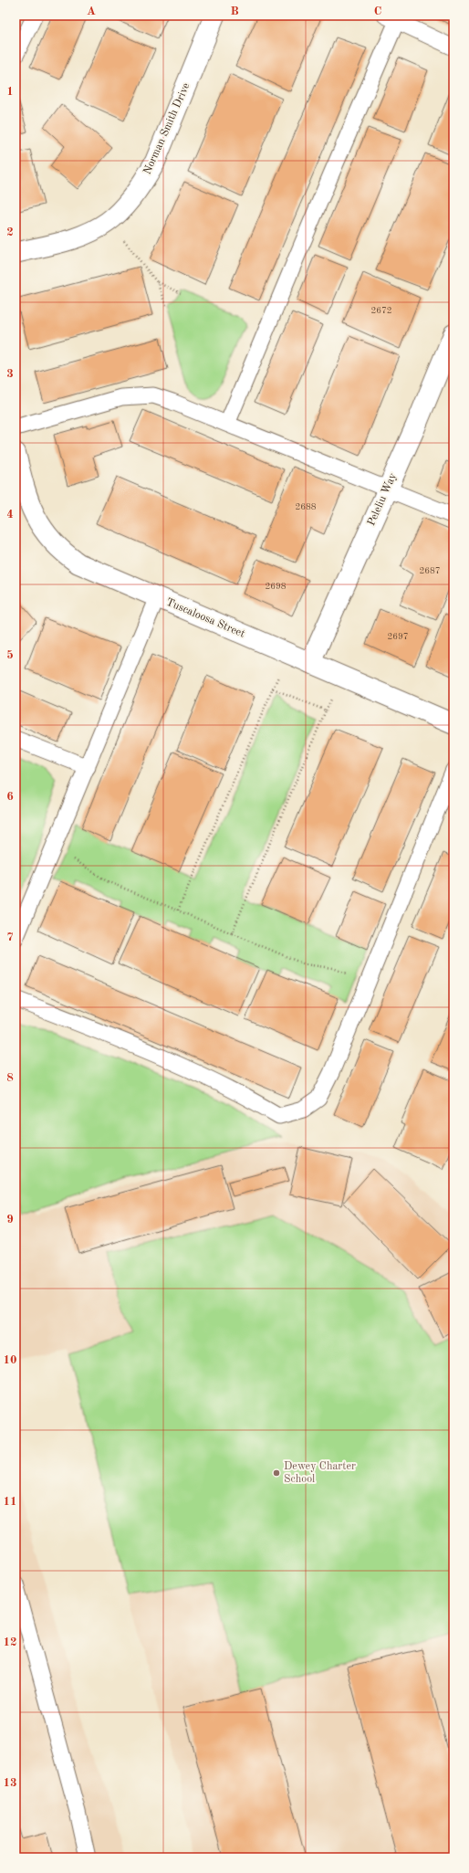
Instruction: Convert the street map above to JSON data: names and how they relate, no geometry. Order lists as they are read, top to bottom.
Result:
{
  "streets": {
    "street": ["Norman Smith Drive", "Peleliu Way", "Tuscaloosa Street"]
  },
  "crossings": [
    ["Peleliu Way", "Tuscaloosa Street"]
  ],
  "places": ["Dewey Charter School"],
  "house_numbers": [
    "2672",
    "2688",
    "2687",
    "2698",
    "2697"
  ],
  "grid": {
    "columns": ["A", "B", "C"],
    "rows": [
      "1",
      "2",
      "3",
      "4",
      "5",
      "6",
      "7",
      "8",
      "9",
      "10",
      "11",
      "12",
      "13"
    ]
  }
}
